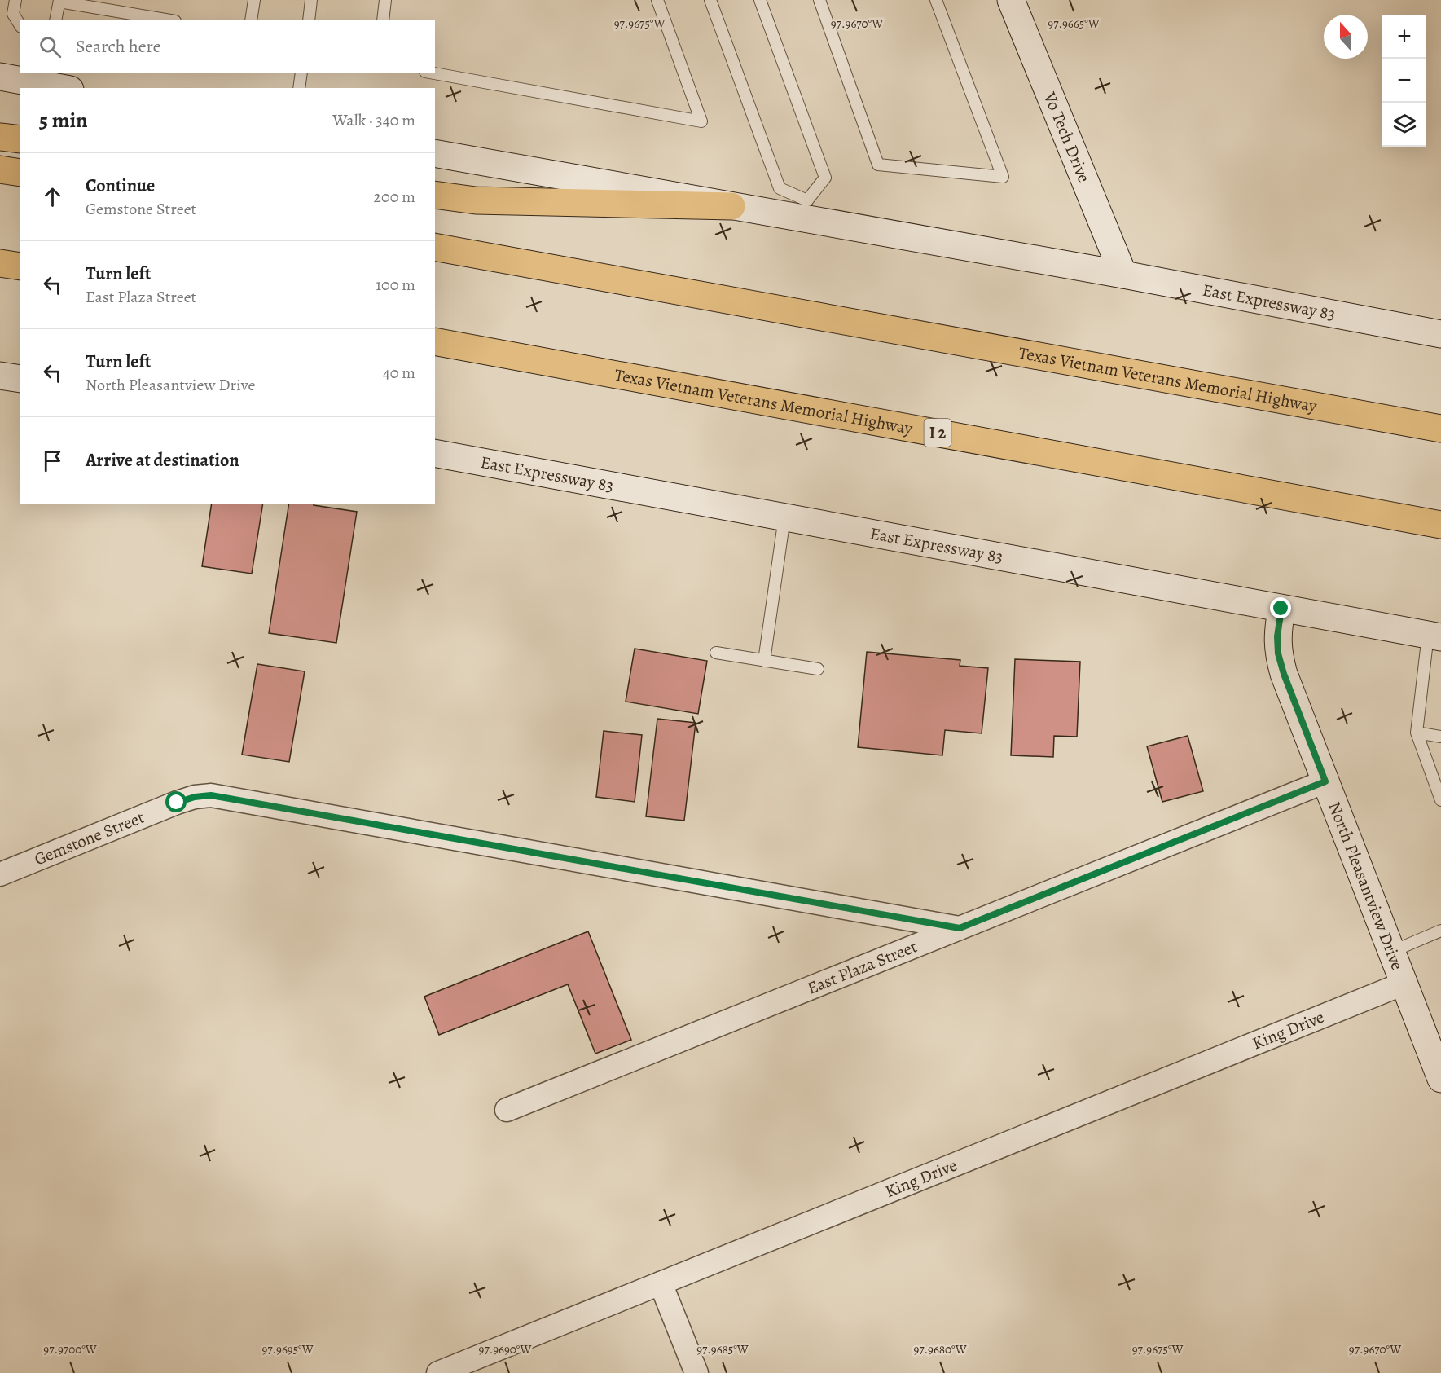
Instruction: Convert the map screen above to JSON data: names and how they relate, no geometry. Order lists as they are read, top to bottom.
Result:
{
  "streets": {
    "highway": ["Texas Vietnam Veterans Memorial Highway", "I 2"],
    "main road": ["Vo Tech Drive", "East Expressway 83", "North Pleasantview Drive"],
    "street": ["Gemstone Street", "East Plaza Street", "King Drive"]
  },
  "crossings": [
    ["Vo Tech Drive", "East Expressway 83"],
    ["East Expressway 83", "North Pleasantview Drive"],
    ["Gemstone Street", "East Plaza Street"],
    ["North Pleasantview Drive", "East Plaza Street"],
    ["North Pleasantview Drive", "King Drive"]
  ],
  "north": "top",
  "page": {
    "map_buttons": ["+", "−"],
    "search": "Search here",
    "heading": ["5 min", "Walk · 340 m"],
    "list": [
      ["Continue", "Gemstone Street", "200 m"],
      ["Turn left", "East Plaza Street", "100 m"],
      ["Turn left", "North Pleasantview Drive", "40 m"],
      "Arrive at destination"
    ]
  },
  "coordinates": [
    "97.9675°W",
    "97.9670°W",
    "97.9665°W",
    "97.9700°W",
    "97.9695°W",
    "97.9690°W",
    "97.9685°W",
    "97.9680°W"
  ]
}
